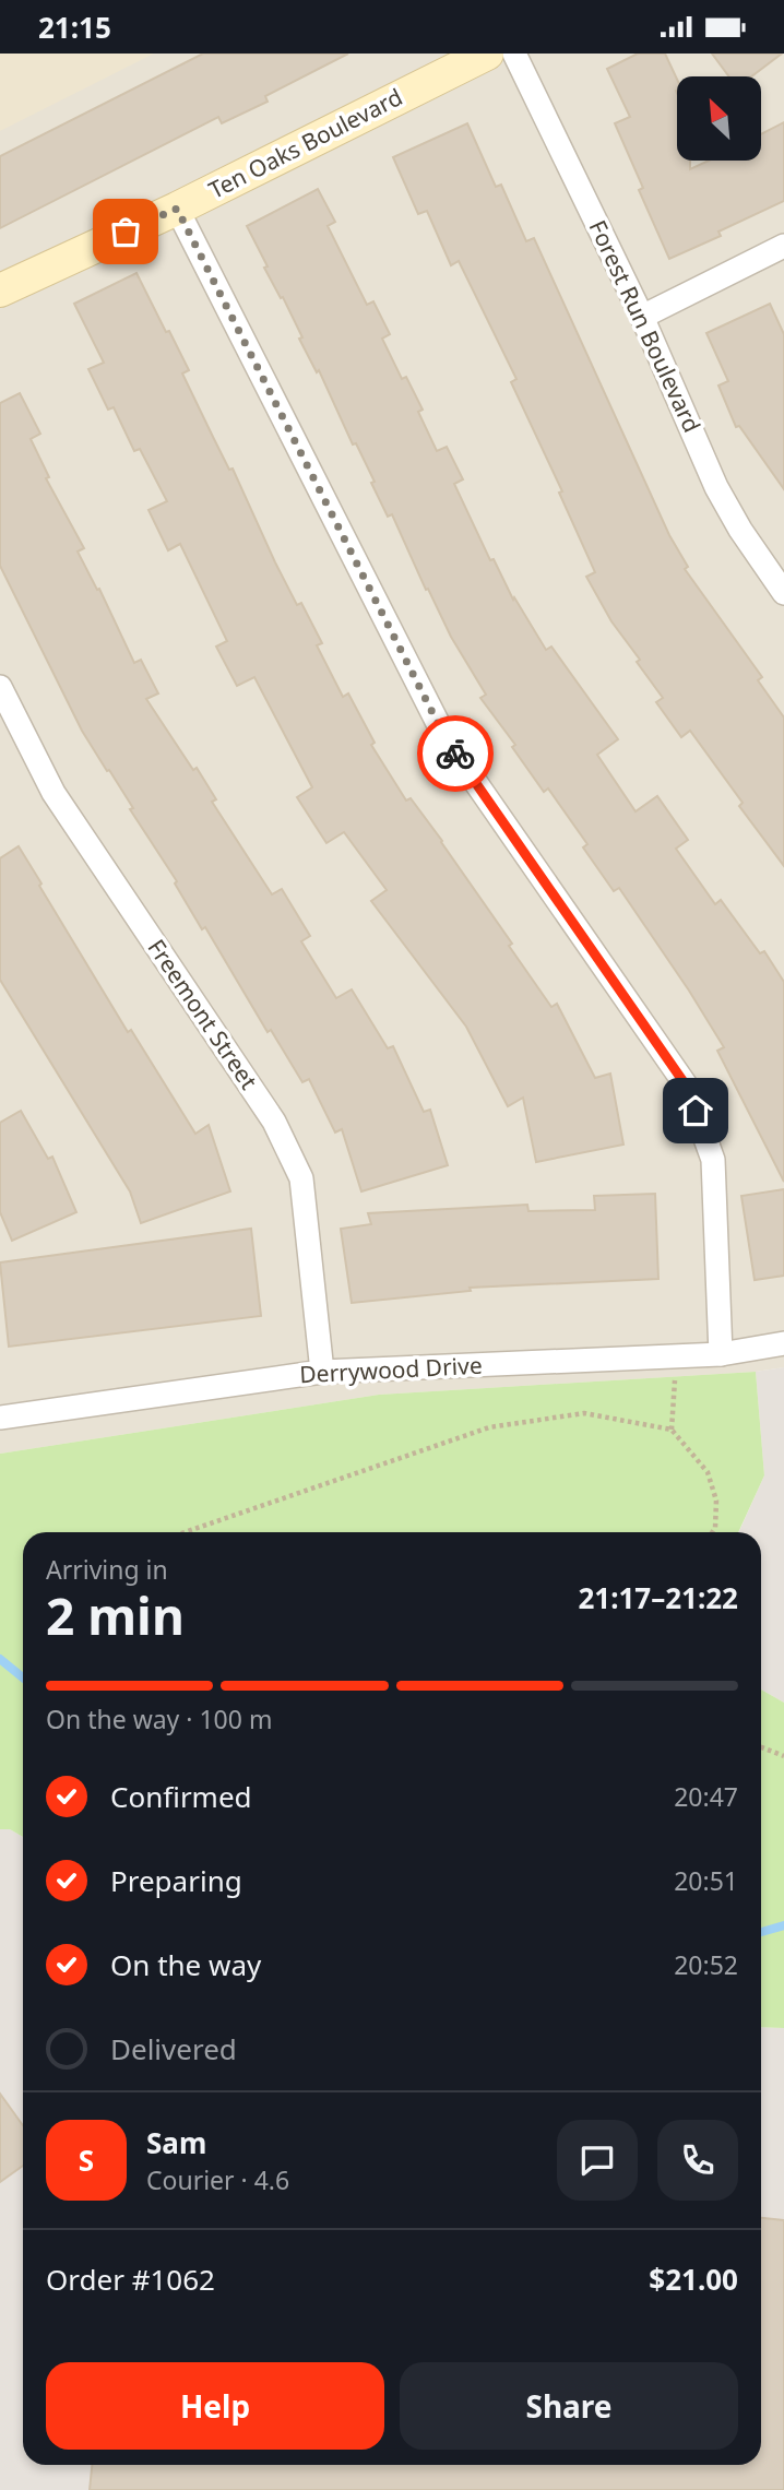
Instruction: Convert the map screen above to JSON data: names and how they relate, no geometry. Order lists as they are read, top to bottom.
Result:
{
  "streets": {
    "street": [
      "Ten Oaks Boulevard",
      "Forest Run Boulevard",
      "Freemont Street",
      "Derrywood Drive"
    ]
  },
  "crossings": [
    ["Freemont Street", "Derrywood Drive"]
  ],
  "north": "top left",
  "page": {
    "status": "21:15",
    "heading": ["2 min", "Arriving in", "21:17–21:22"],
    "panel": [
      "Sam",
      "Courier · 4.6",
      "Order #1062",
      "$21.00"
    ],
    "bar": "On the way · 100 m",
    "list": [
      ["Confirmed", "20:47"],
      ["Preparing", "20:51"],
      ["On the way", "20:52"],
      "Delivered"
    ],
    "round": "S",
    "buttons": ["Help", "Share"]
  }
}
